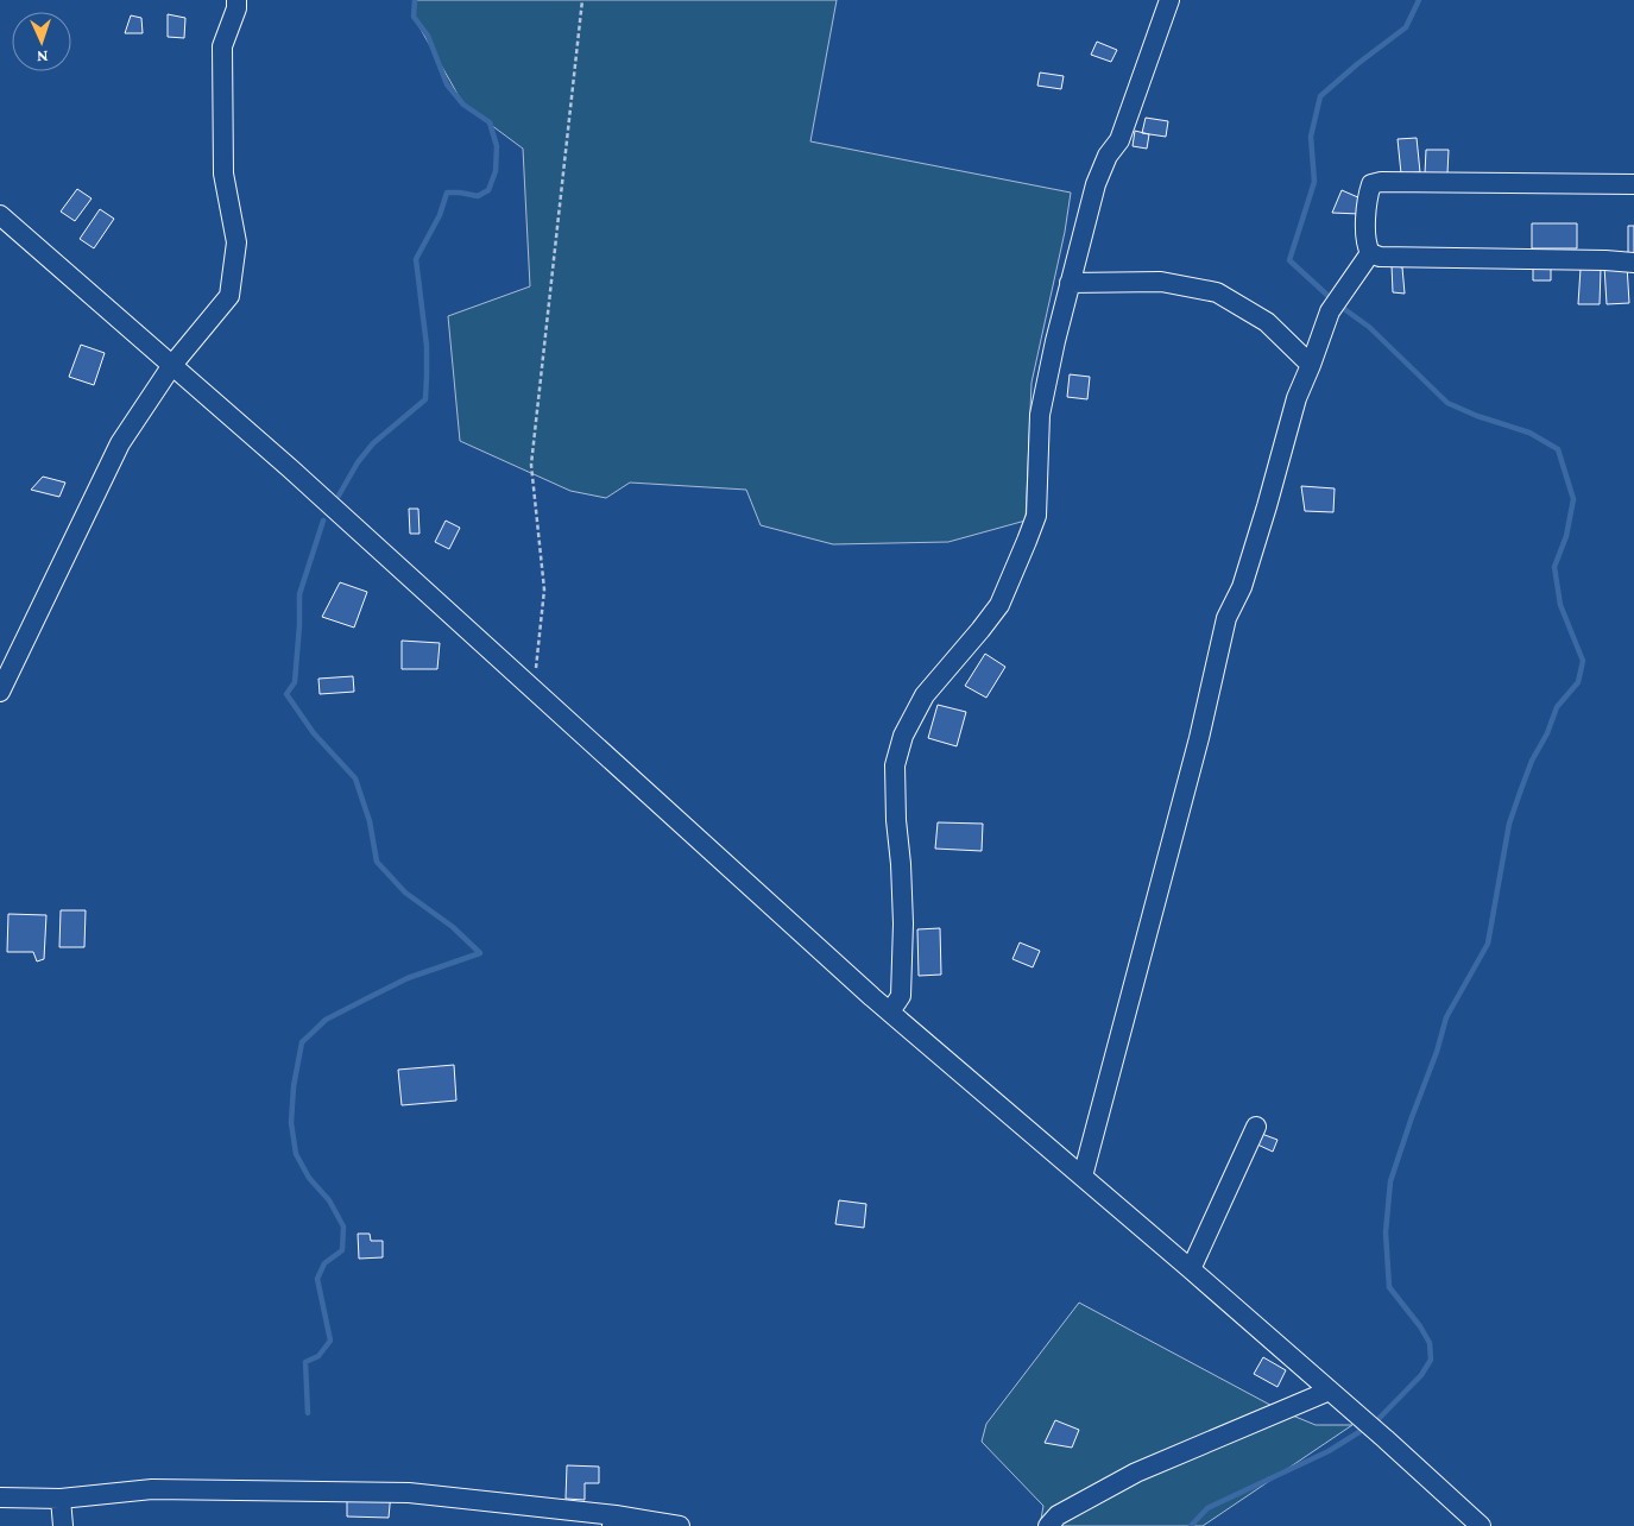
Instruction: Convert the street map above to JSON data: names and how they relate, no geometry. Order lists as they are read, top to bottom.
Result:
{
  "north": "bottom"
}
